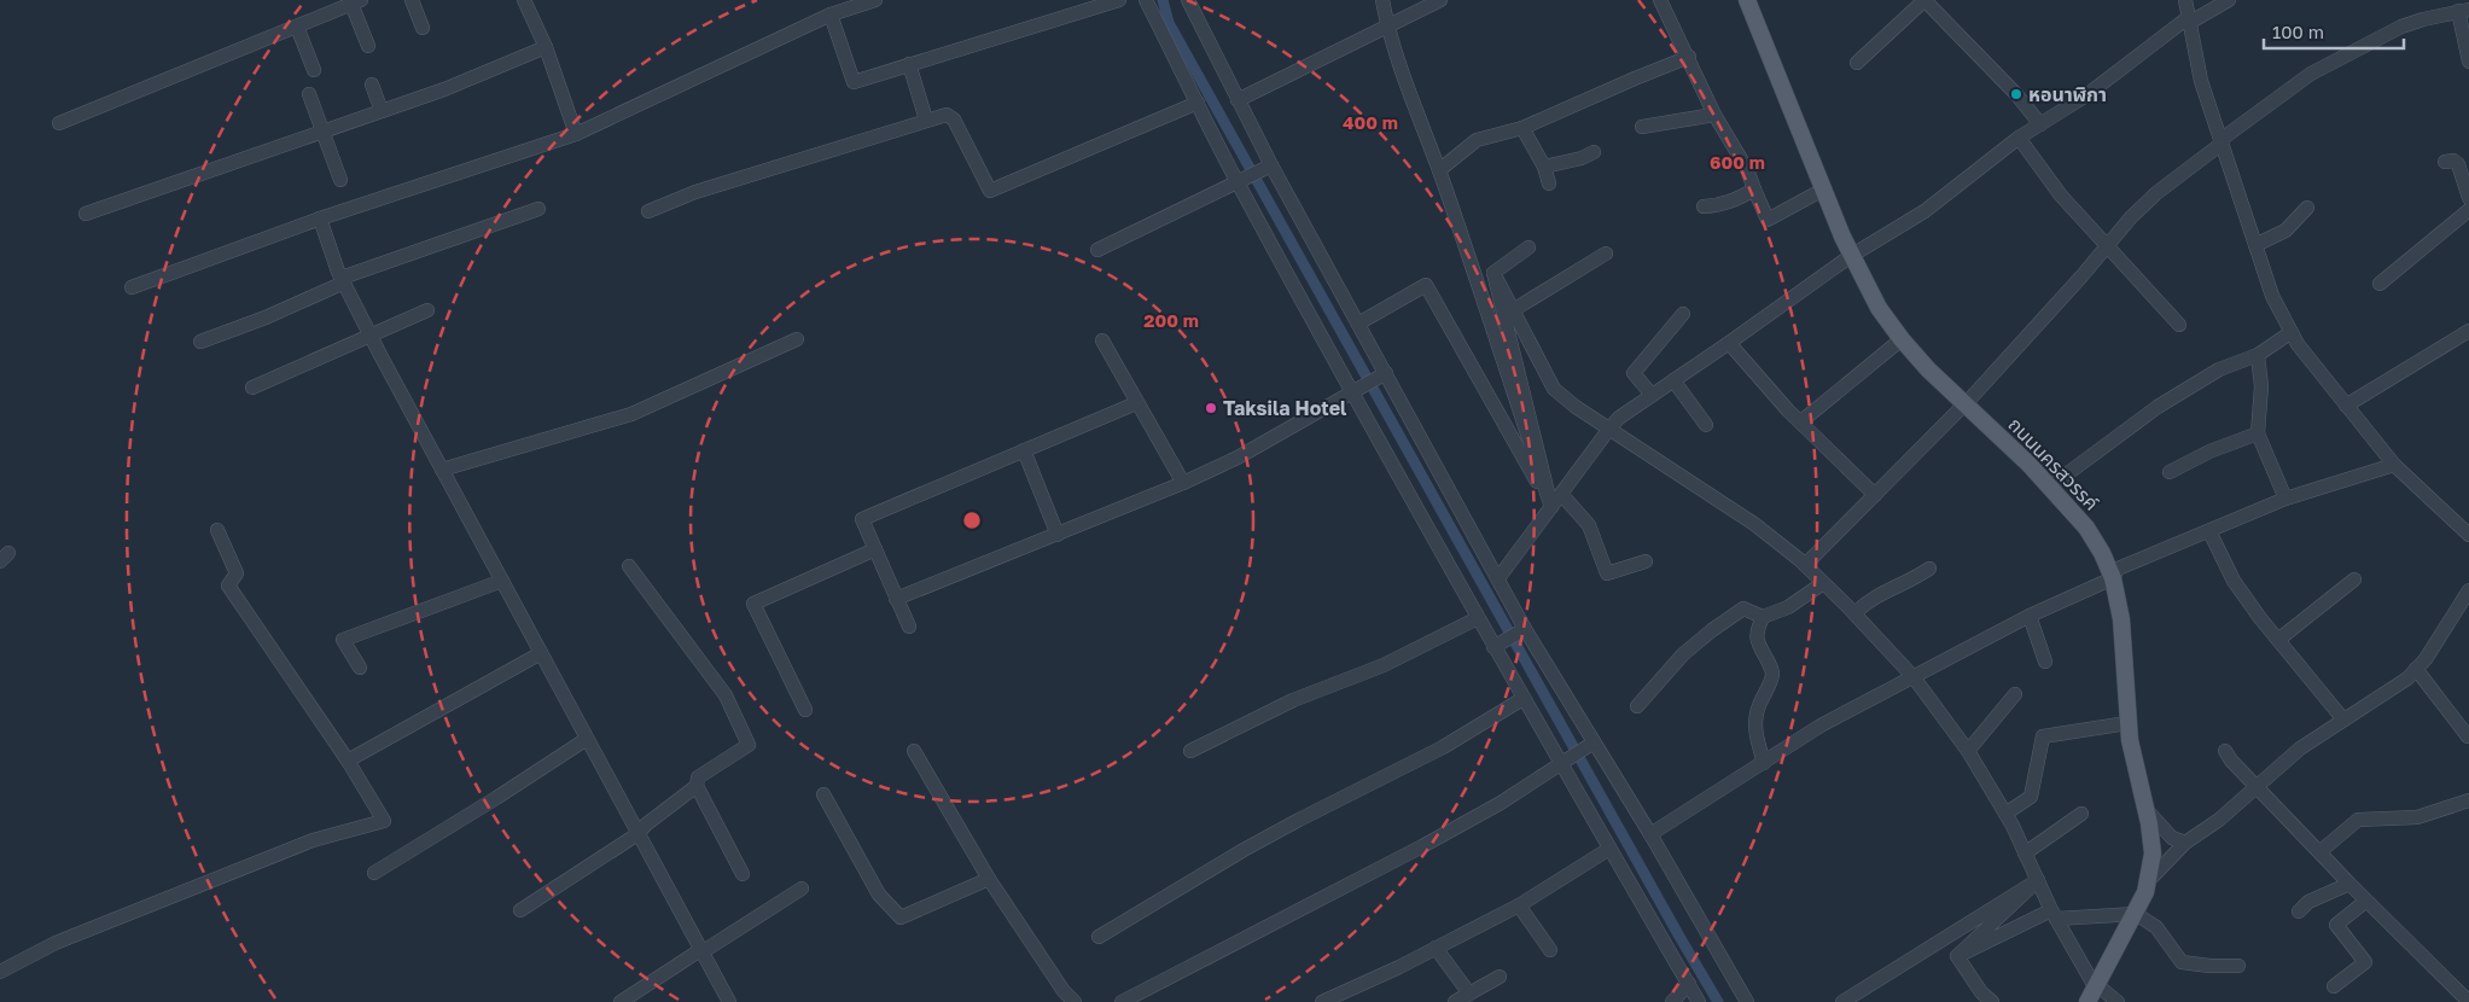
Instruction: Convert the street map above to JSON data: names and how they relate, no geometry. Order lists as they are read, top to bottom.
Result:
{
  "streets": {
    "main road": ["ถนนนครสวรรค์"]
  },
  "places": ["หอนาฬิกา", "Taksila Hotel"],
  "scale_bar": "100 m",
  "rings": ["400 m", "600 m", "200 m"]
}
